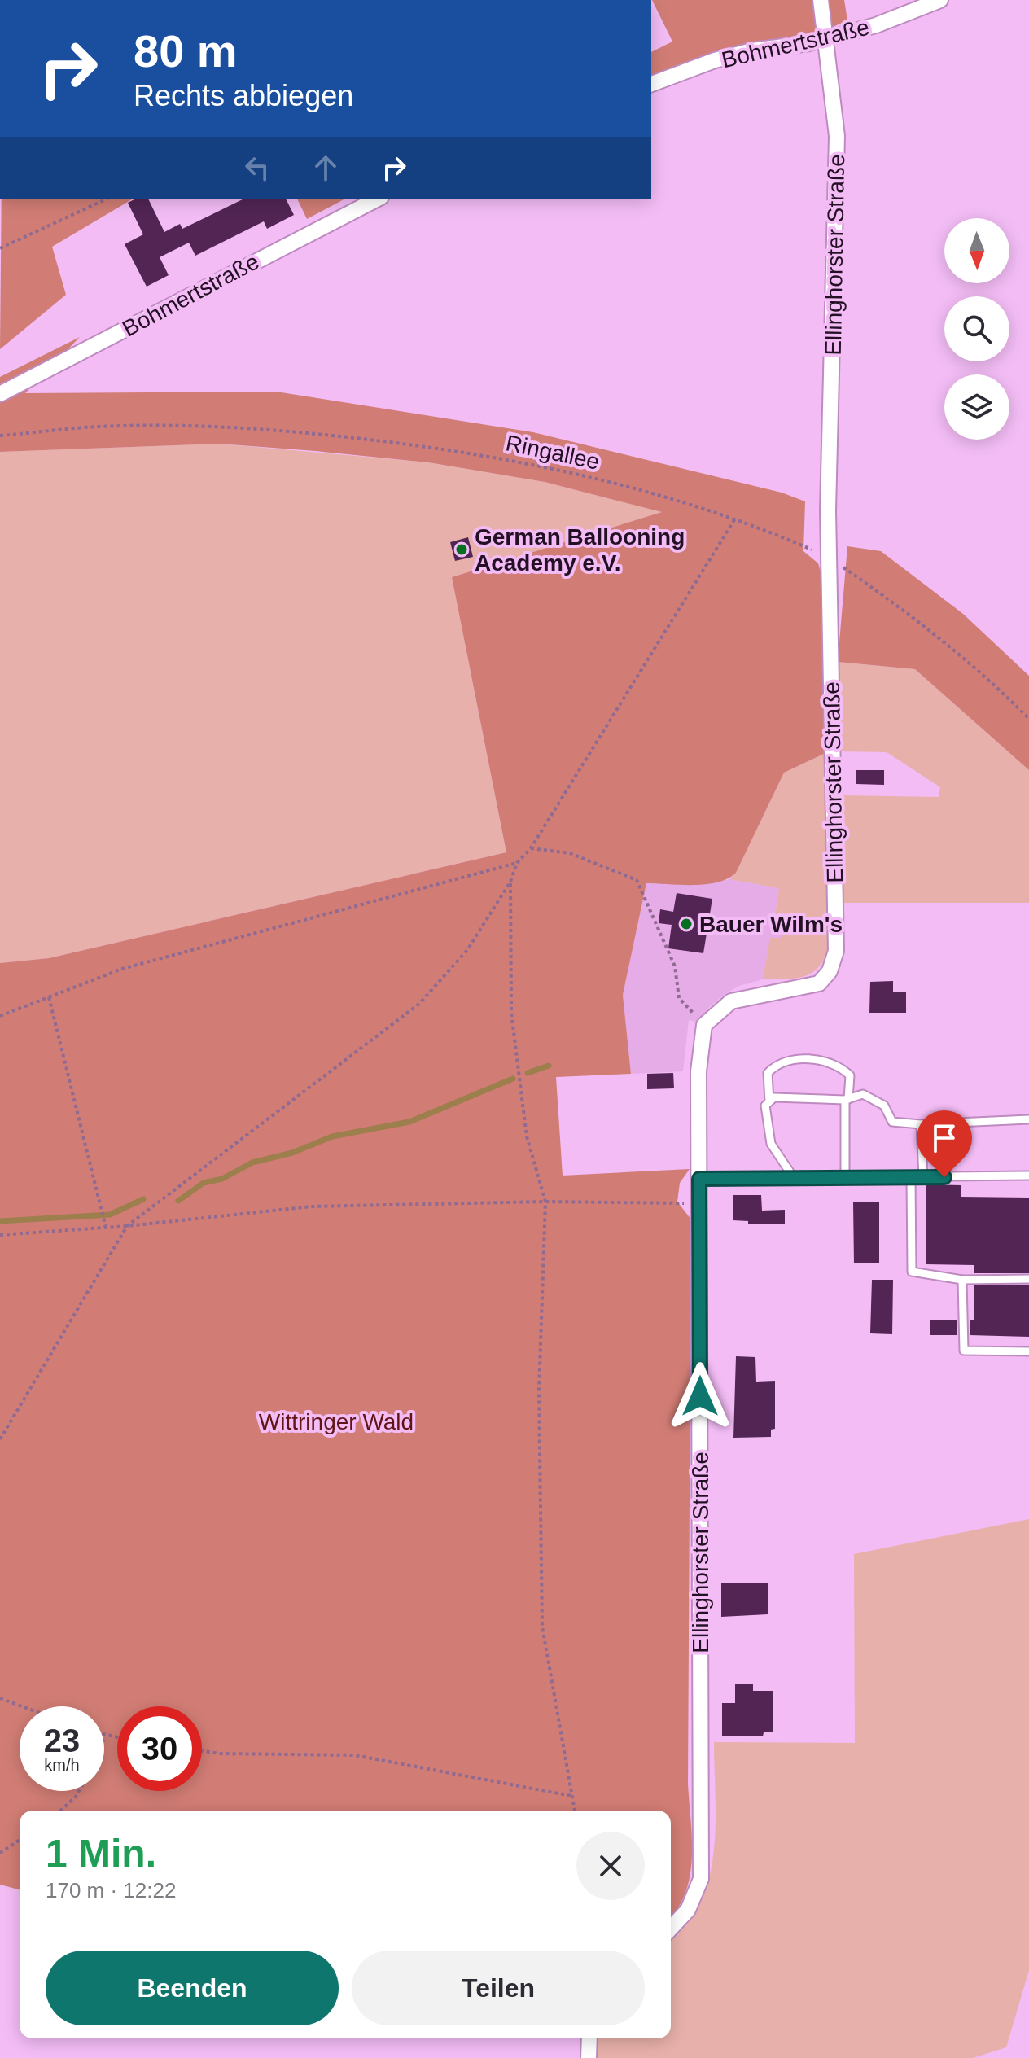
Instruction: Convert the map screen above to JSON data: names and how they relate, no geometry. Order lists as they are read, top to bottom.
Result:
{
  "streets": {
    "street": ["Bohmertstraße", "Ellinghorster Straße"],
    "path": ["Ringallee"]
  },
  "crossings": [
    ["Bohmertstraße", "Ellinghorster Straße"],
    ["Ellinghorster Straße", "Ringallee"]
  ],
  "parks": ["Wittringer Wald"],
  "places": ["German Ballooning Academy e.V.", "Bauer Wilm's"],
  "north": "bottom",
  "page": {
    "turn": ["80 m", "Rechts abbiegen"],
    "speed": "23 km/h",
    "limit": "30",
    "heading": ["1 Min.", "170 m · 12:22"],
    "buttons": ["Beenden", "Teilen"]
  }
}
